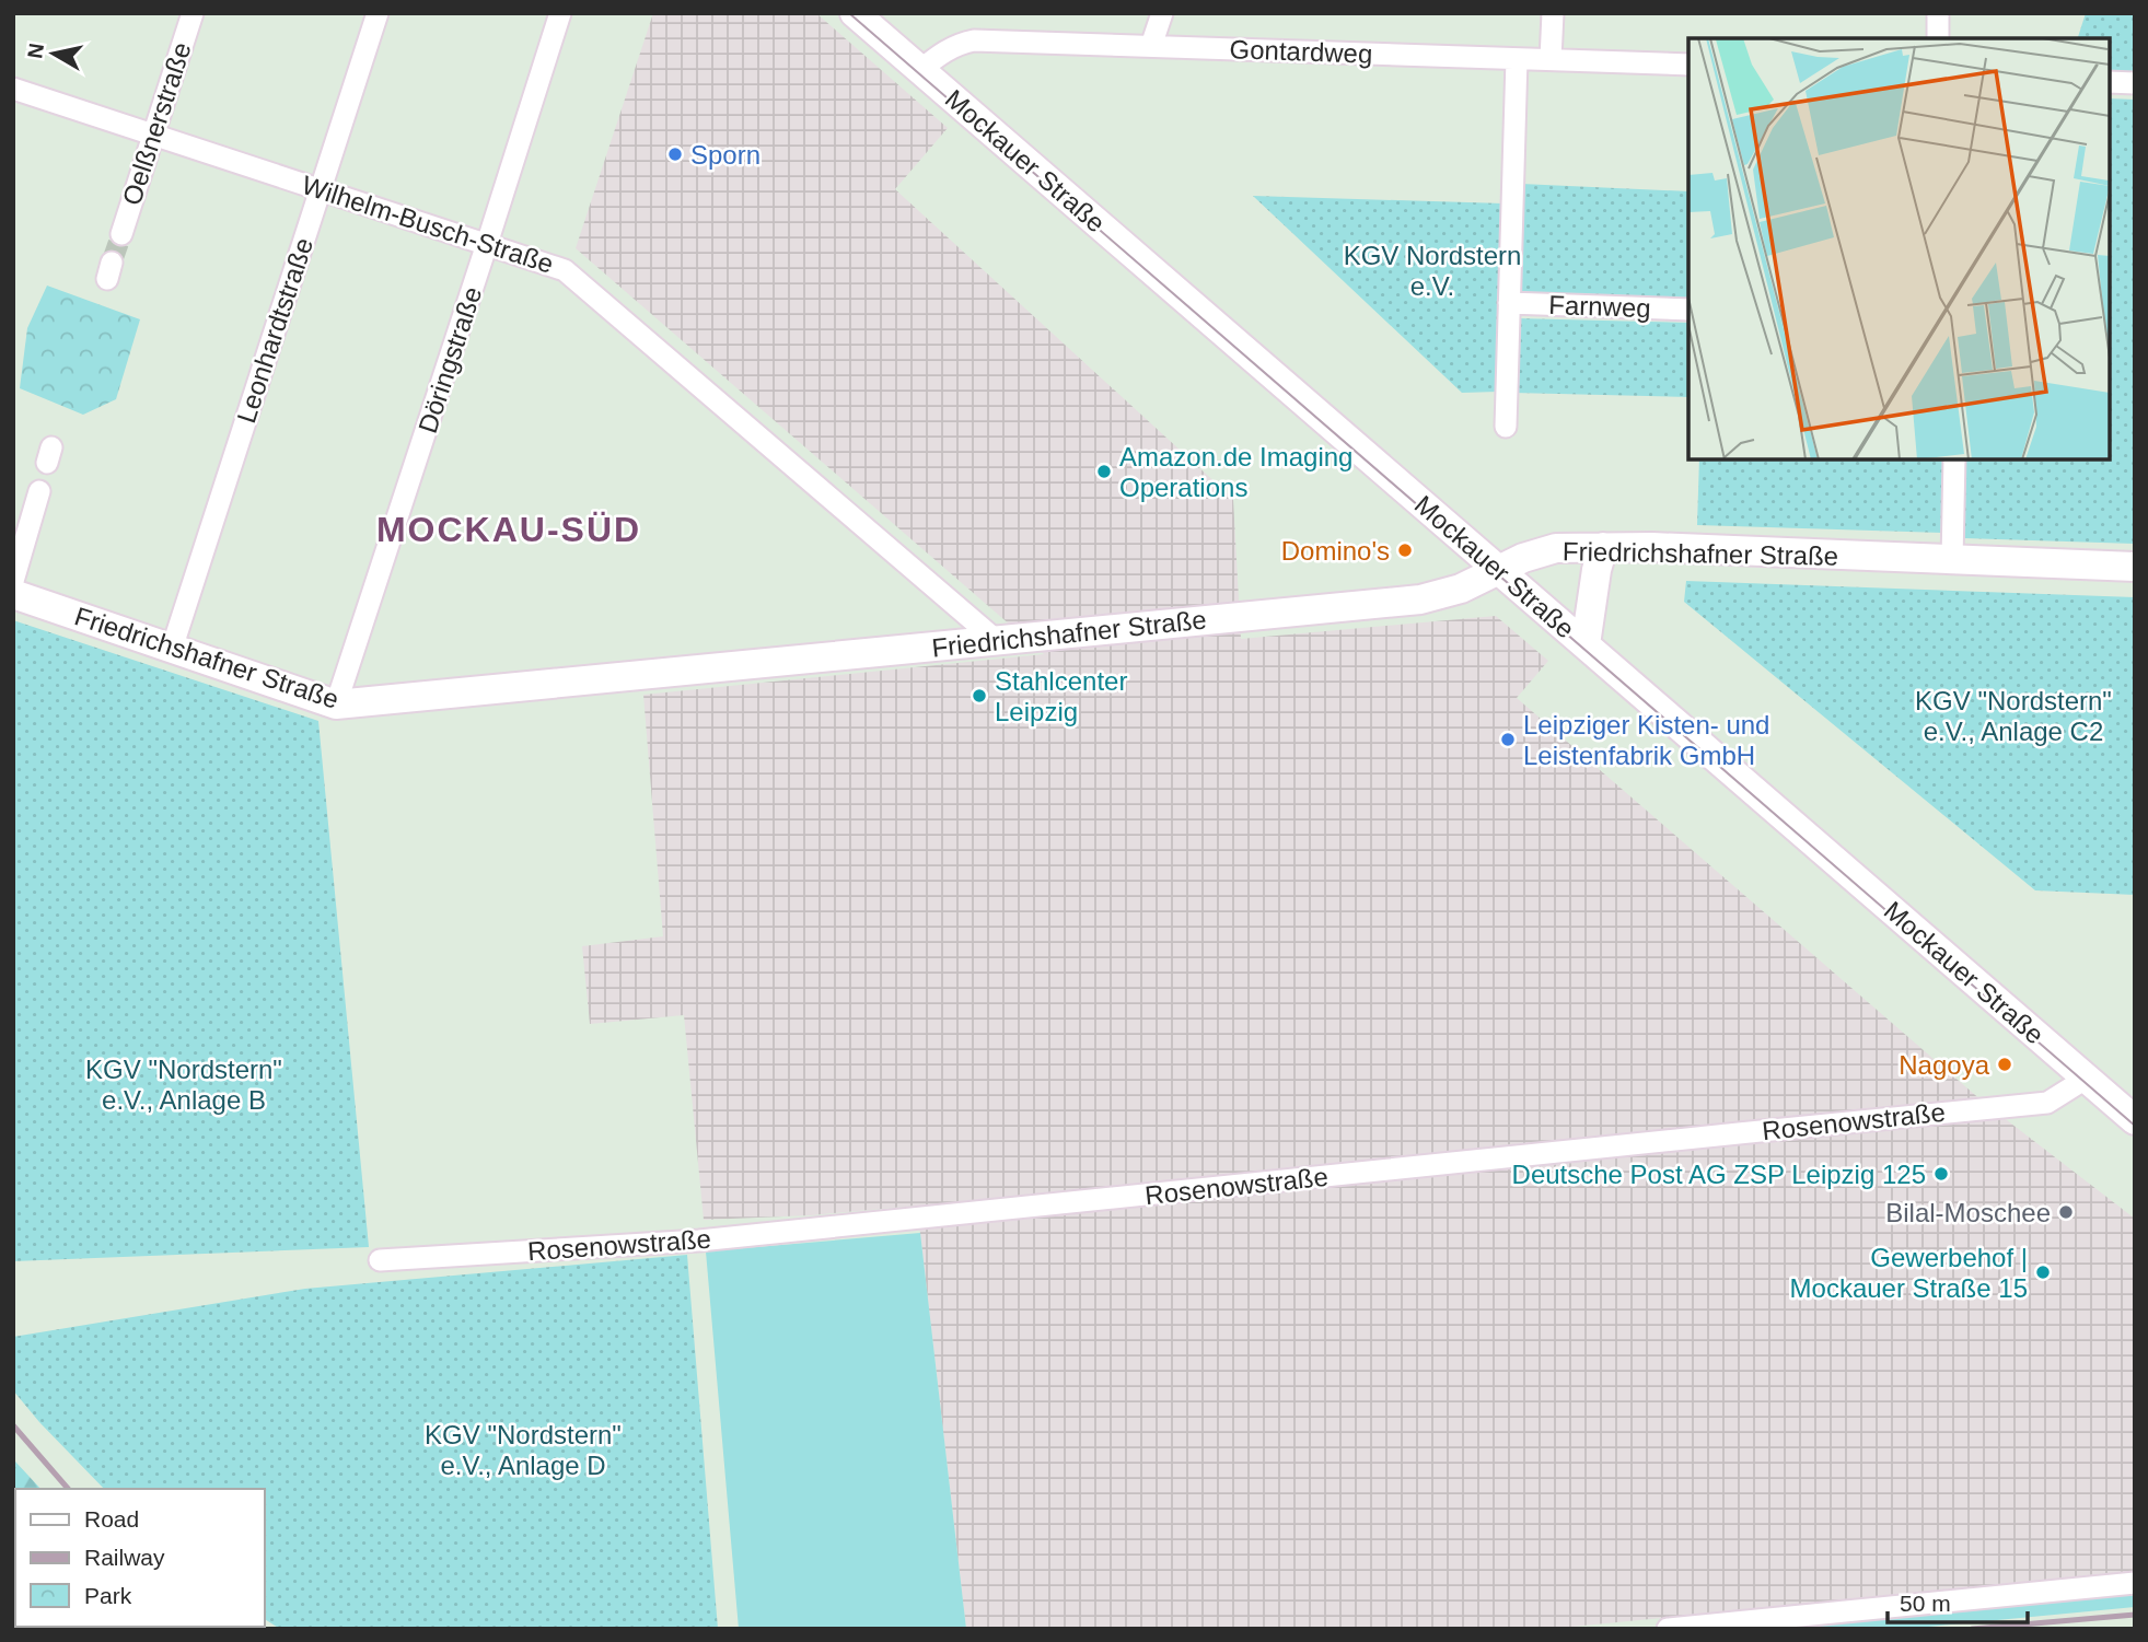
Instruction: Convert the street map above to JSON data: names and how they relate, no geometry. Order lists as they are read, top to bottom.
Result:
{
  "streets": {
    "main road": ["Mockauer Straße", "Friedrichshafner Straße"],
    "street": [
      "Gontardweg",
      "Oelßnerstraße",
      "Wilhelm-Busch-Straße",
      "Farnweg",
      "Leonhardtstraße",
      "Döringstraße",
      "Rosenowstraße"
    ]
  },
  "crossings": [
    ["Gontardweg", "Mockauer Straße"],
    ["Oelßnerstraße", "Wilhelm-Busch-Straße"],
    ["Mockauer Straße", "Friedrichshafner Straße"],
    ["Mockauer Straße", "Rosenowstraße"],
    ["Wilhelm-Busch-Straße", "Leonhardtstraße"],
    ["Wilhelm-Busch-Straße", "Döringstraße"],
    ["Wilhelm-Busch-Straße", "Friedrichshafner Straße"],
    ["Leonhardtstraße", "Friedrichshafner Straße"],
    ["Döringstraße", "Friedrichshafner Straße"]
  ],
  "districts": ["MOCKAU-SÜD"],
  "parks": [
    "KGV Nordstern e.V.",
    "KGV \"Nordstern\" e.V., Anlage C2",
    "KGV \"Nordstern\" e.V., Anlage B",
    "KGV \"Nordstern\" e.V., Anlage D"
  ],
  "places": [
    "Sporn",
    "Amazon.de Imaging Operations",
    "Domino's",
    "Stahlcenter Leipzig",
    "Leipziger Kisten- und Leistenfabrik GmbH",
    "Nagoya",
    "Deutsche Post AG ZSP Leipzig 125",
    "Bilal-Moschee",
    "Gewerbehof | Mockauer Straße 15"
  ],
  "legend": ["Road", "Railway", "Park"],
  "scale_bar": "50 m",
  "north": "left"
}
